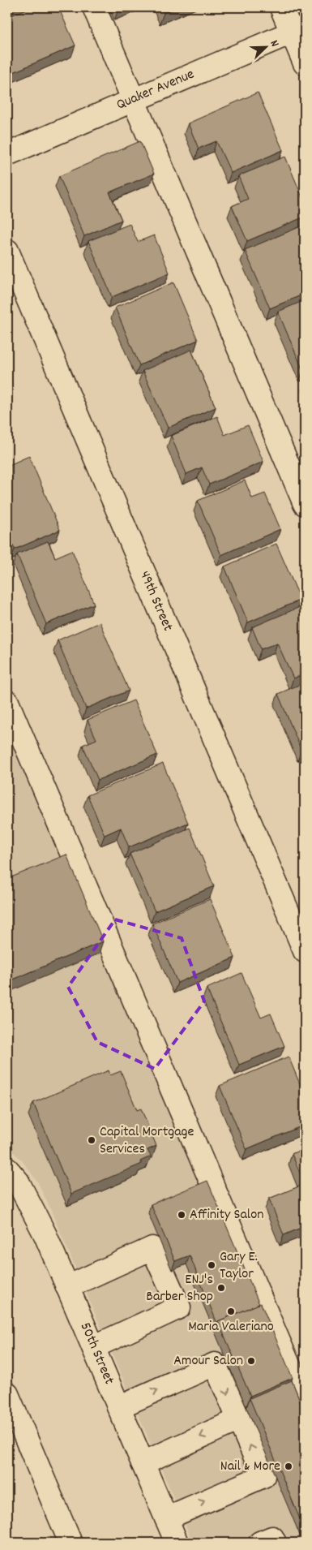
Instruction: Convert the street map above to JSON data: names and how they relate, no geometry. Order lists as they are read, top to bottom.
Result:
{
  "streets": {
    "street": ["Quaker Avenue", "49th Street", "50th Street"]
  },
  "places": [
    "Capital Mortgage Services",
    "Affinity Salon",
    "Gary E. Taylor",
    "ENJ's Barber Shop",
    "Maria Valeriano",
    "Amour Salon",
    "Nail & More"
  ],
  "north": "top right"
}
